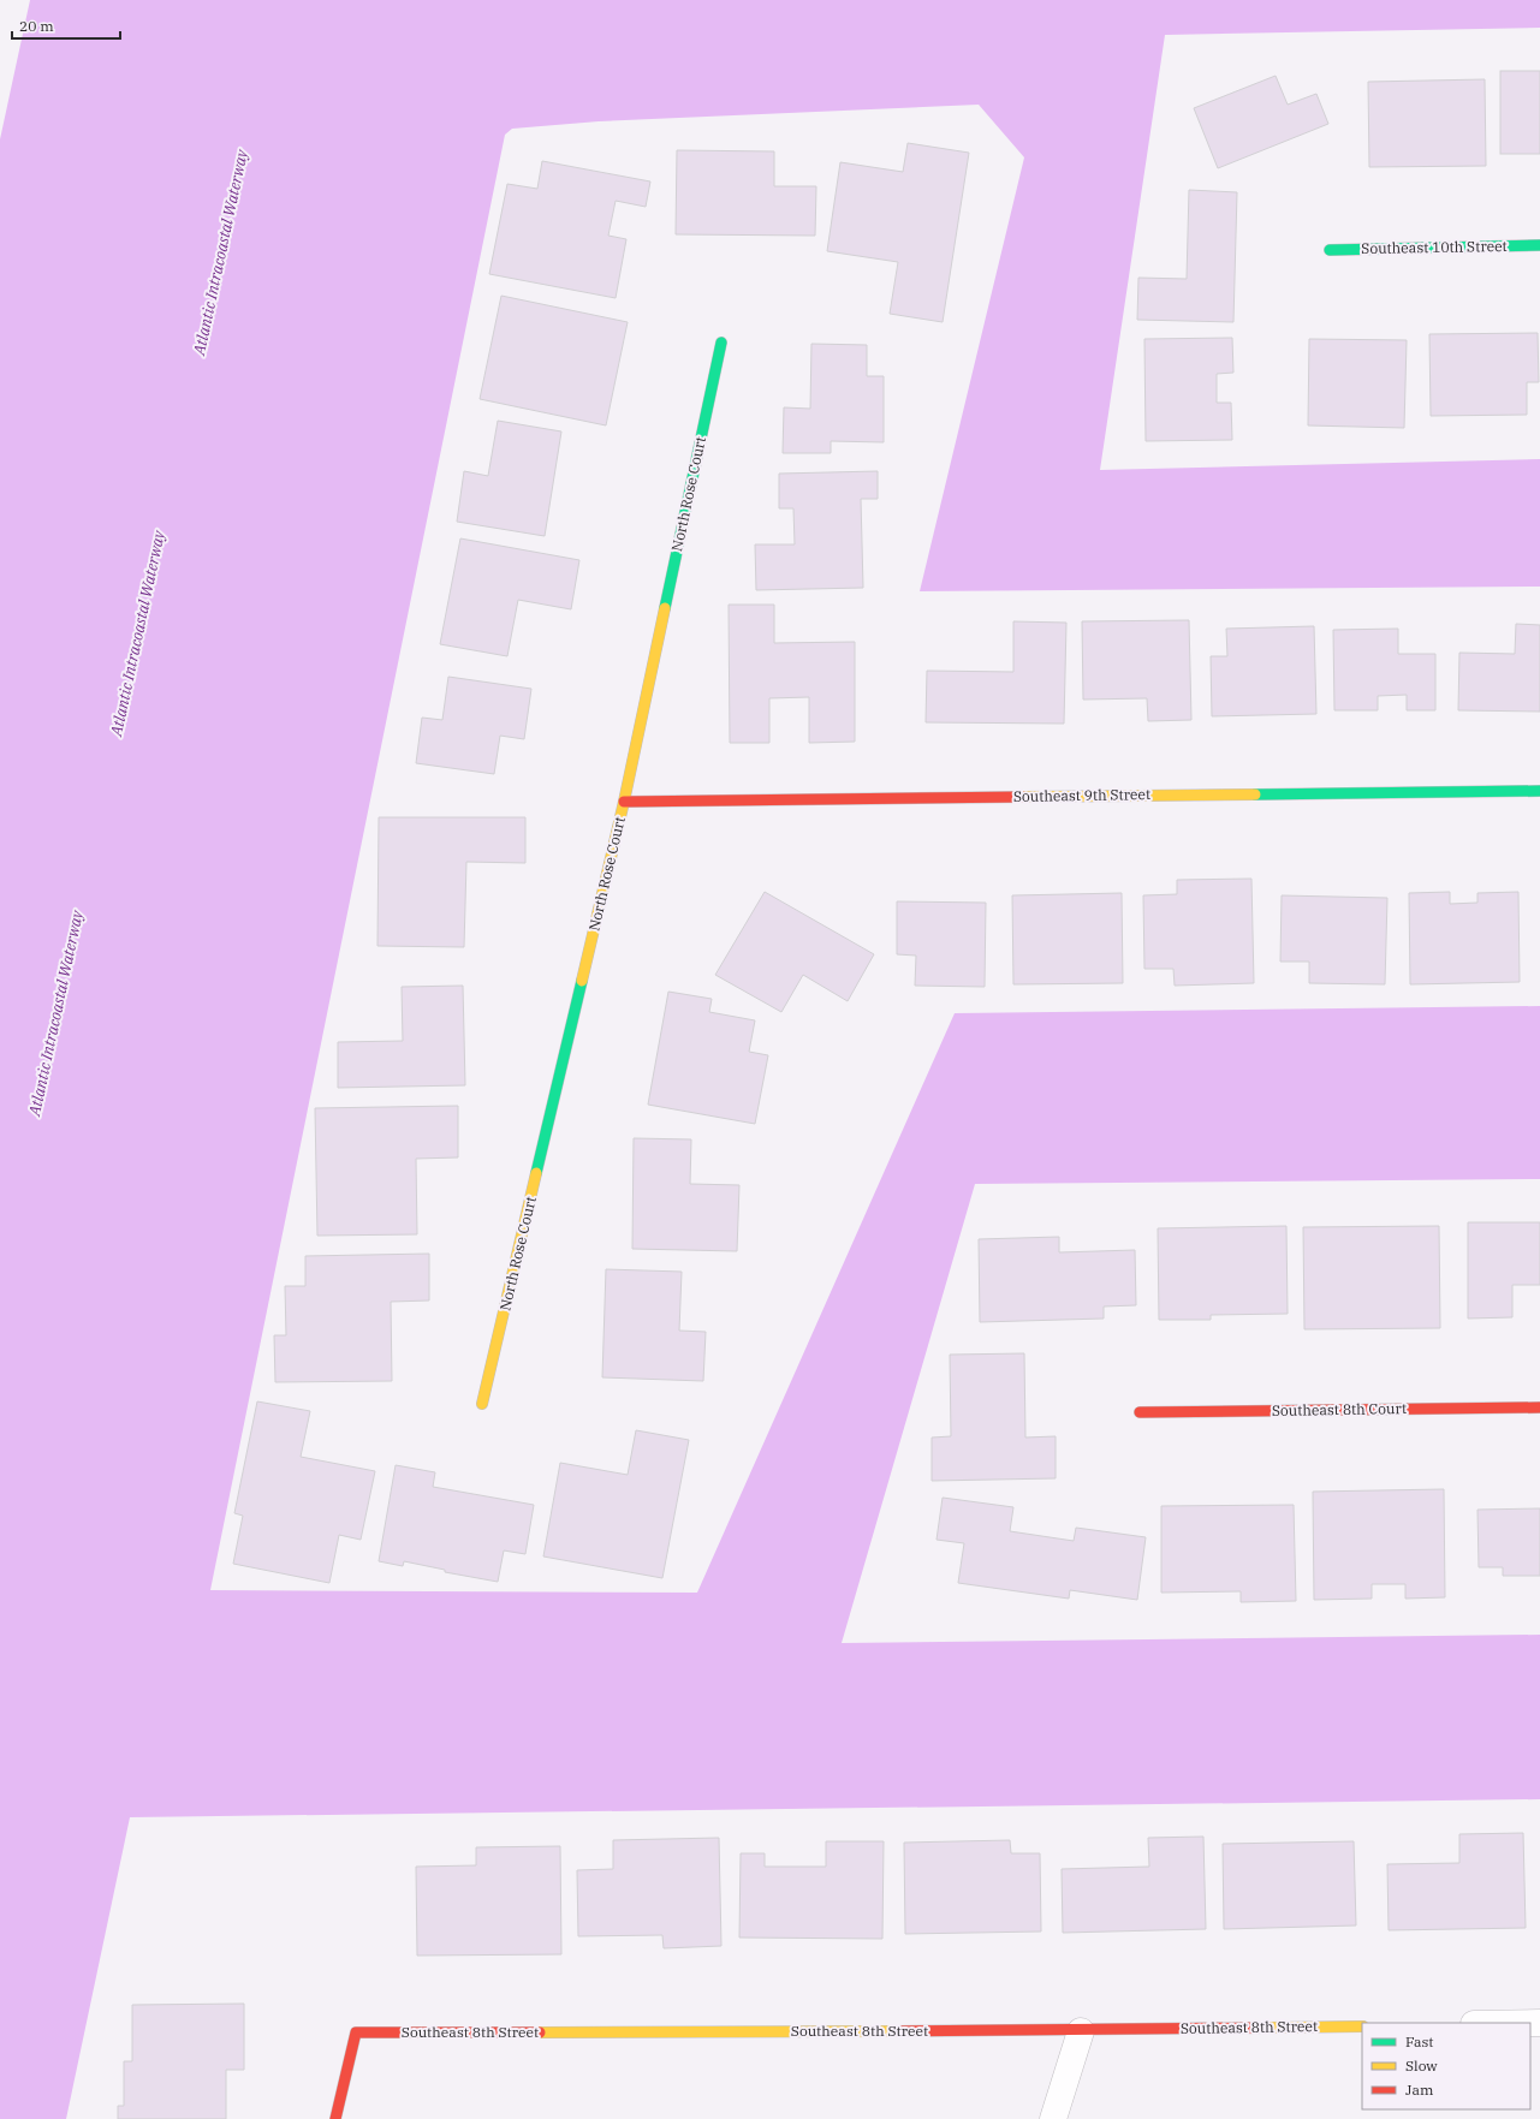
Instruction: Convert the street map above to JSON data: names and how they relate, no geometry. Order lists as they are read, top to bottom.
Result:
{
  "streets": {
    "street": [
      "Southeast 10th Street",
      "North Rose Court",
      "Southeast 9th Street",
      "Southeast 8th Court",
      "Southeast 8th Street"
    ]
  },
  "crossings": [
    ["North Rose Court", "Southeast 9th Street"]
  ],
  "water": ["Atlantic Intracoastal Waterway"],
  "legend": ["Fast", "Slow", "Jam"],
  "scale_bar": "20 m"
}
